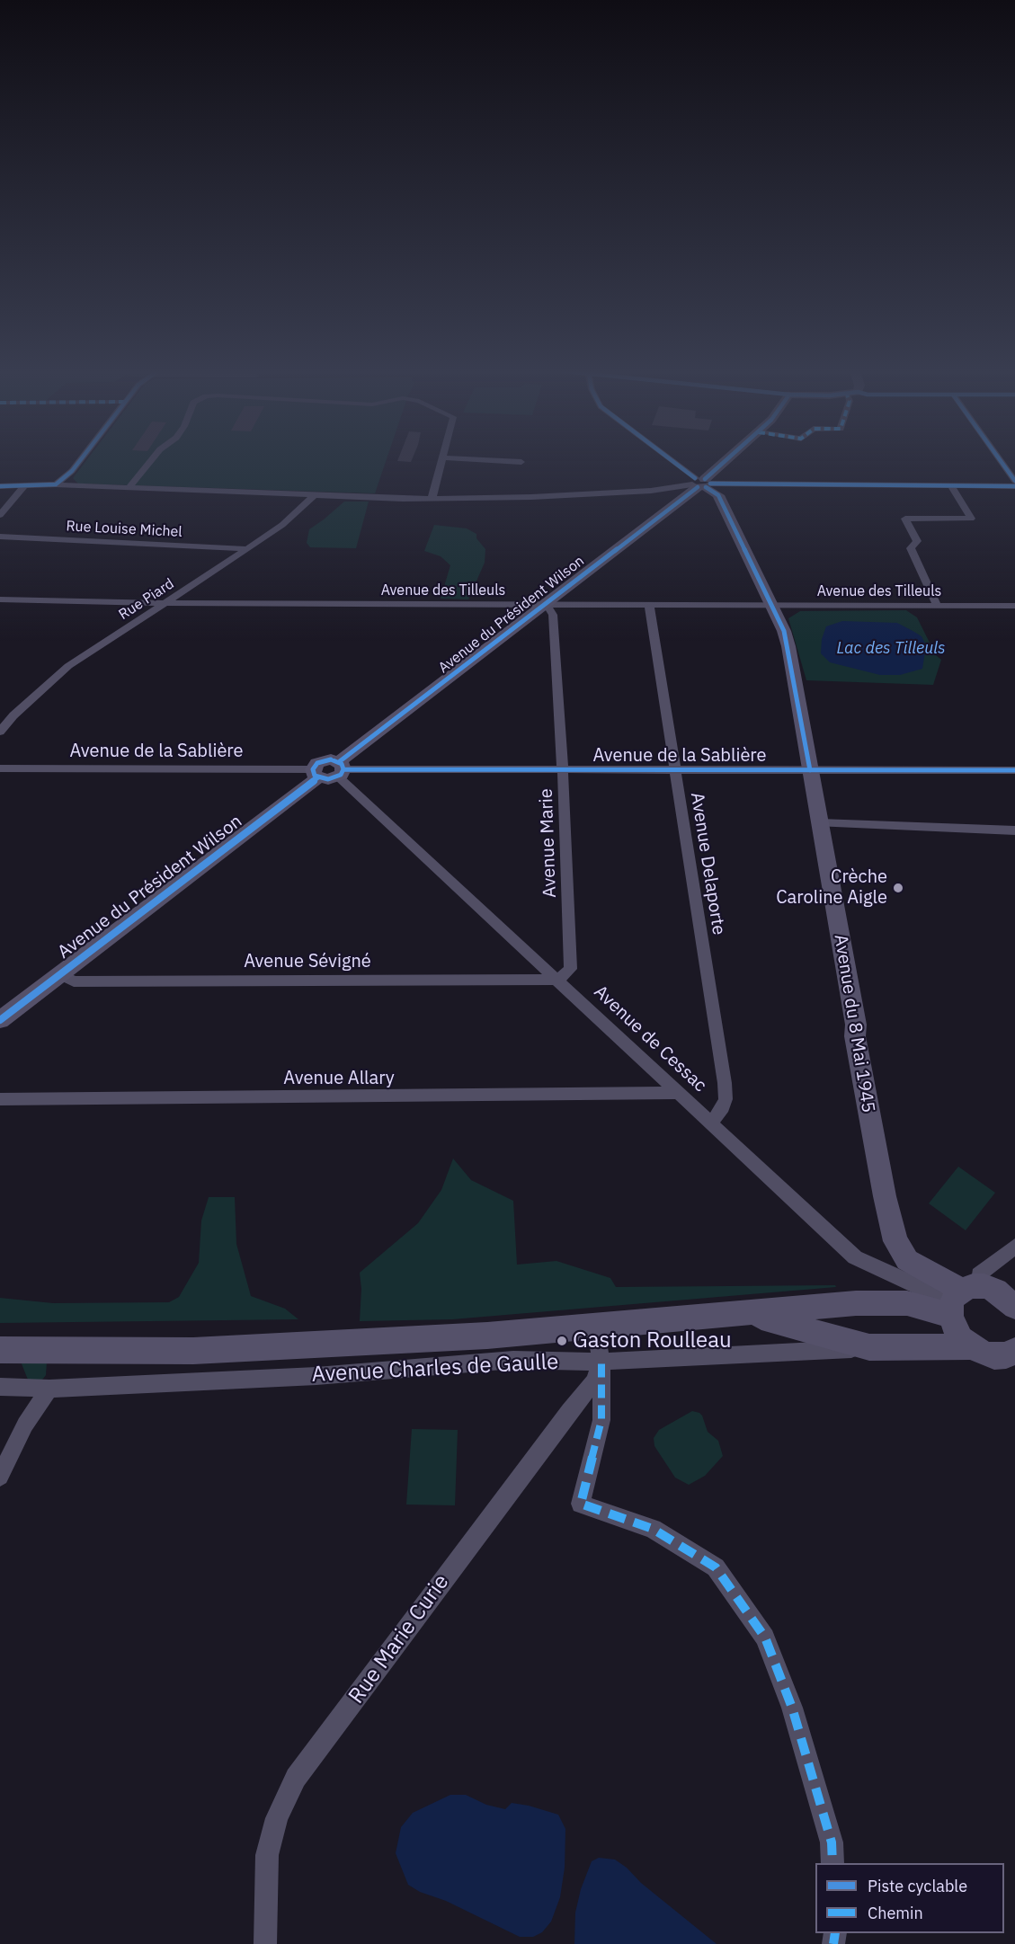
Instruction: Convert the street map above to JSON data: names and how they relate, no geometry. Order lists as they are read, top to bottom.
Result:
{
  "streets": {
    "street": [
      "Rue Louise Michel",
      "Avenue des Tilleuls",
      "Rue Piard",
      "Avenue du Président Wilson",
      "Avenue de la Sablière",
      "Avenue Marie",
      "Avenue Delaporte",
      "Avenue Sévigné",
      "Avenue du 8 Mai 1945",
      "Avenue de Cessac",
      "Avenue Allary",
      "Avenue Charles de Gaulle",
      "Rue Marie Curie"
    ]
  },
  "crossings": [
    ["Rue Louise Michel", "Rue Piard"],
    ["Avenue des Tilleuls", "Rue Piard"],
    ["Avenue des Tilleuls", "Avenue du Président Wilson"],
    ["Avenue des Tilleuls", "Avenue Marie"],
    ["Avenue des Tilleuls", "Avenue Delaporte"],
    ["Avenue des Tilleuls", "Avenue du 8 Mai 1945"],
    ["Avenue du Président Wilson", "Avenue de la Sablière"],
    ["Avenue du Président Wilson", "Avenue Marie"],
    ["Avenue du Président Wilson", "Avenue Sévigné"],
    ["Avenue du Président Wilson", "Avenue du 8 Mai 1945"],
    ["Avenue du Président Wilson", "Avenue de Cessac"],
    ["Avenue de la Sablière", "Avenue Marie"],
    ["Avenue de la Sablière", "Avenue Delaporte"],
    ["Avenue de la Sablière", "Avenue du 8 Mai 1945"],
    ["Avenue de la Sablière", "Avenue de Cessac"],
    ["Avenue Marie", "Avenue Sévigné"],
    ["Avenue Marie", "Avenue de Cessac"],
    ["Avenue Delaporte", "Avenue de Cessac"],
    ["Avenue Sévigné", "Avenue de Cessac"],
    ["Avenue du 8 Mai 1945", "Avenue de Cessac"],
    ["Avenue du 8 Mai 1945", "Avenue Charles de Gaulle"],
    ["Avenue de Cessac", "Avenue Allary"],
    ["Avenue de Cessac", "Avenue Charles de Gaulle"],
    ["Avenue Charles de Gaulle", "Rue Marie Curie"]
  ],
  "water": ["Lac des Tilleuls"],
  "places": ["Crèche Caroline Aigle", "Gaston Roulleau"],
  "legend": ["Piste cyclable", "Chemin"]
}
